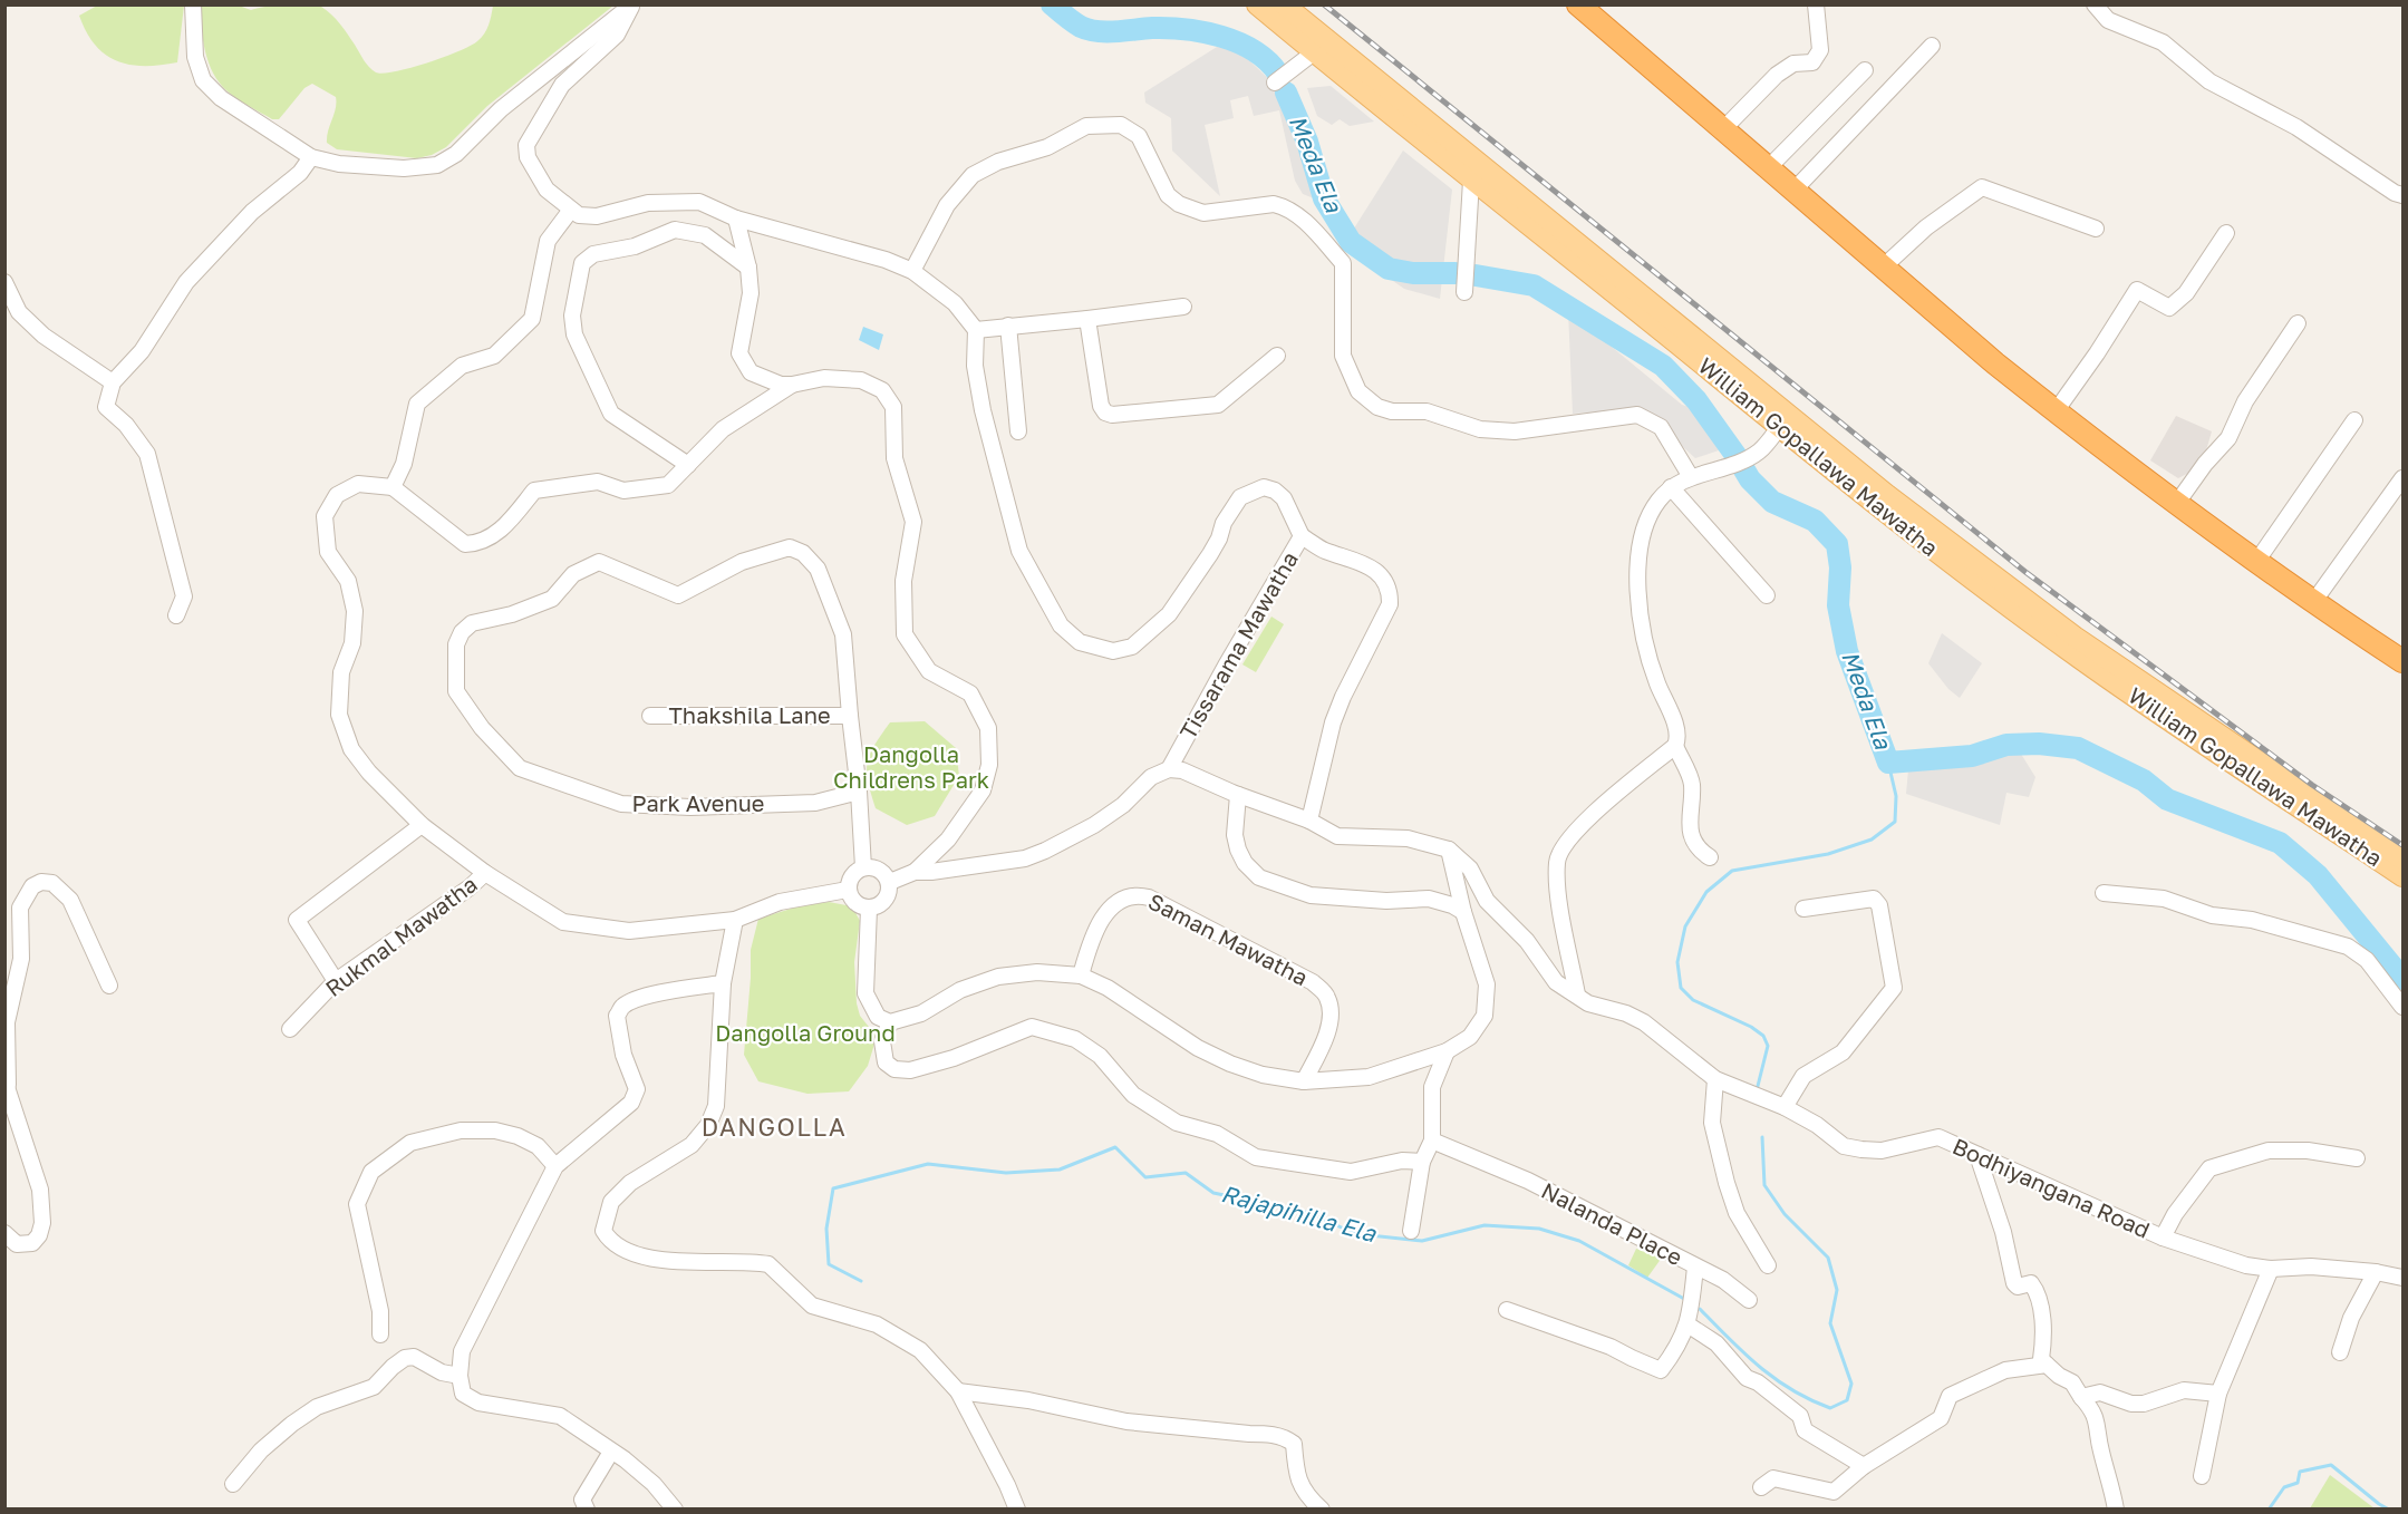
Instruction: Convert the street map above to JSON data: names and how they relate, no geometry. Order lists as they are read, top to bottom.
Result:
{
  "streets": {
    "main road": ["William Gopallawa Mawatha"],
    "street": [
      "Tissarama Mawatha",
      "Thakshila Lane",
      "Park Avenue",
      "Rukmal Mawatha",
      "Saman Mawatha",
      "Bodhiyangana Road",
      "Nalanda Place"
    ]
  },
  "crossings": [
    ["Tissarama Mawatha", "Bodhiyangana Road"],
    ["Thakshila Lane", "Park Avenue"]
  ],
  "districts": ["DANGOLLA"],
  "water": ["Meda Ela", "Rajapihilla Ela"],
  "parks": ["Dangolla Childrens Park", "Dangolla Ground"]
}
